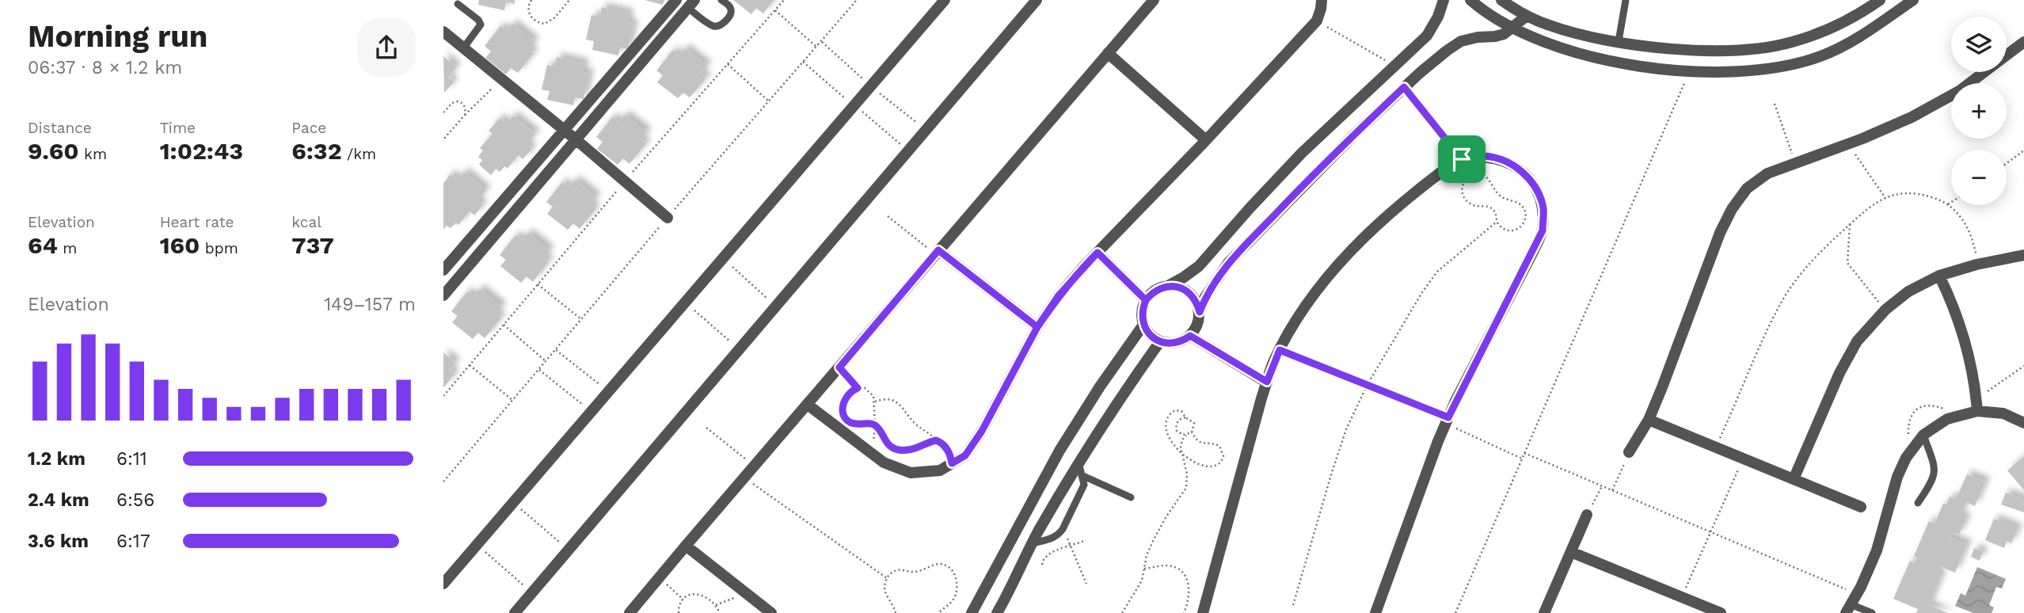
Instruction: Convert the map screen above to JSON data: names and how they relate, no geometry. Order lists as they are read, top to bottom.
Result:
{
  "page": {
    "heading": ["Morning run", "06:37 · 8 × 1.2 km"],
    "map_buttons": ["+", "−"],
    "stats": [
      ["Distance", "9.60 km"],
      ["Time", "1:02:43"],
      ["Pace", "6:32 /km"],
      ["Elevation", "64 m"],
      ["Heart rate", "160 bpm"],
      ["kcal", "737"]
    ],
    "chart": ["Elevation", "149–157 m"],
    "list": [
      {
        "name": "1.2 km",
        "note": "6:11"
      },
      {
        "name": "2.4 km",
        "note": "6:56"
      },
      {
        "name": "3.6 km",
        "note": "6:17"
      }
    ]
  }
}
